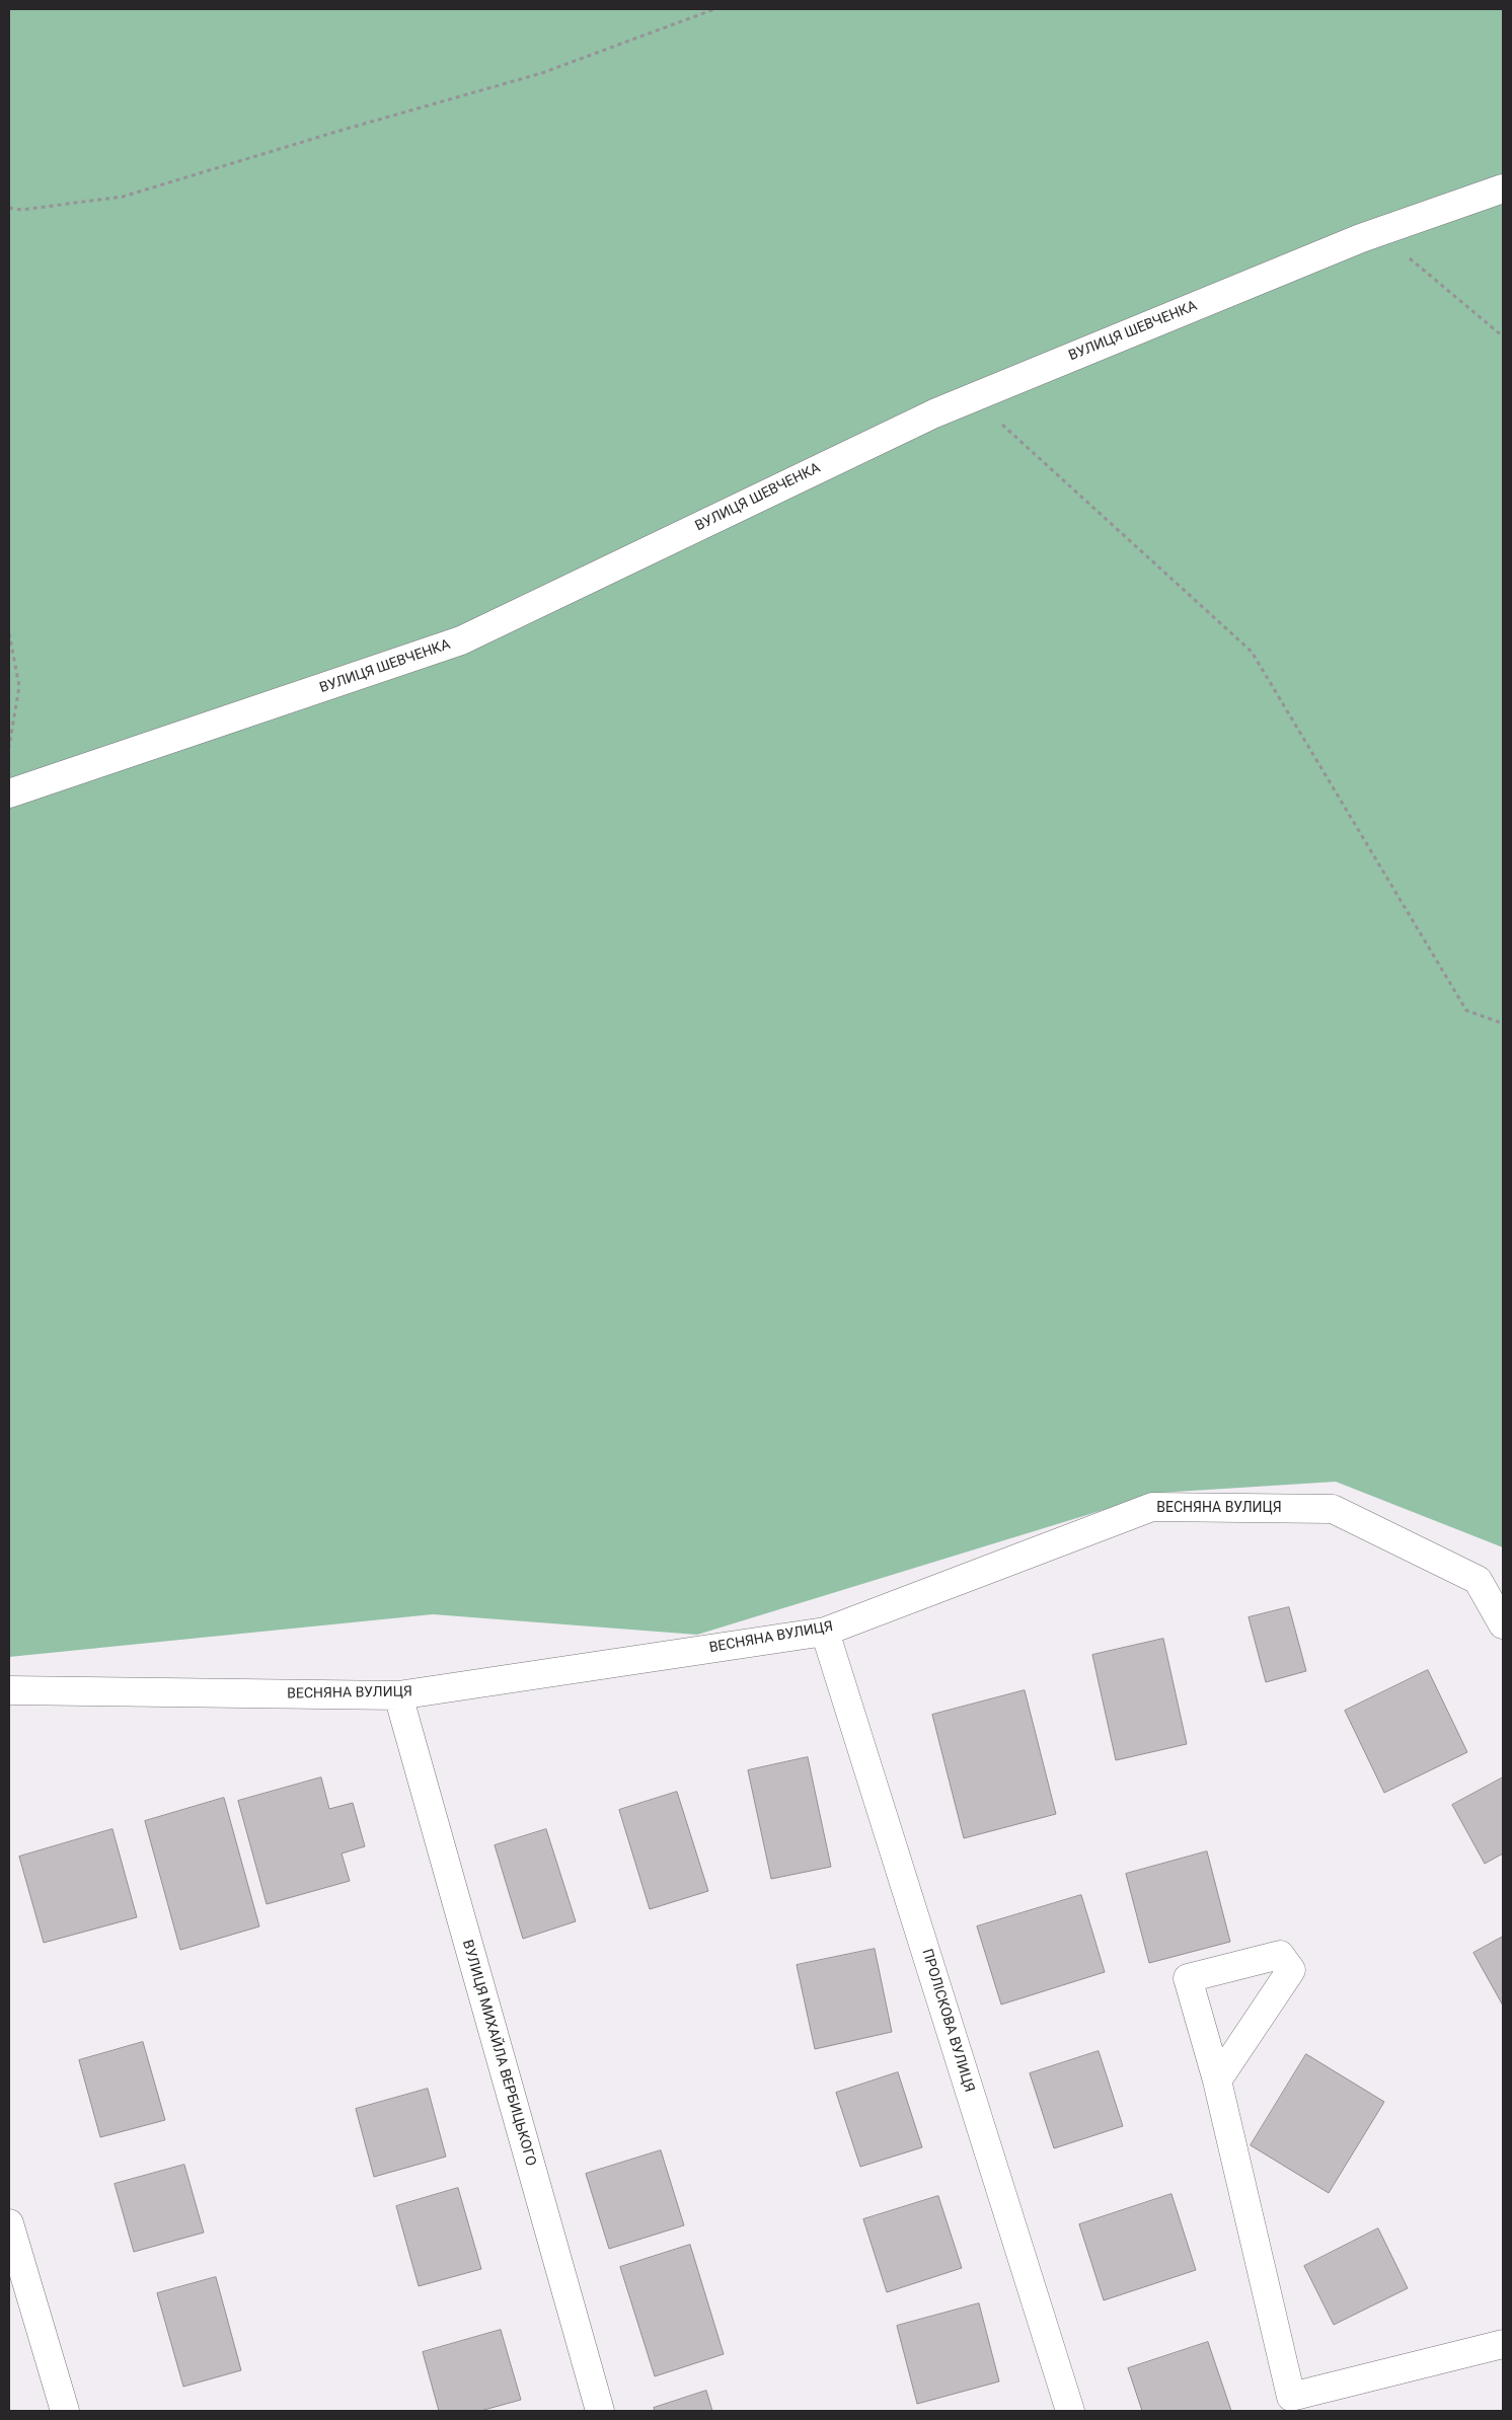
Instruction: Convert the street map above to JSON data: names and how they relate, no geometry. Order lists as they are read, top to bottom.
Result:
{
  "streets": {
    "street": [
      "ВУЛИЦЯ ШЕВЧЕНКА",
      "ВЕСНЯНА ВУЛИЦЯ",
      "ПРОЛІСКОВА ВУЛИЦЯ",
      "ВУЛИЦЯ МИХАЙЛА ВЕРБИЦЬКОГО"
    ]
  },
  "crossings": [
    ["ВЕСНЯНА ВУЛИЦЯ", "ПРОЛІСКОВА ВУЛИЦЯ"],
    ["ВЕСНЯНА ВУЛИЦЯ", "ВУЛИЦЯ МИХАЙЛА ВЕРБИЦЬКОГО"]
  ]
}
